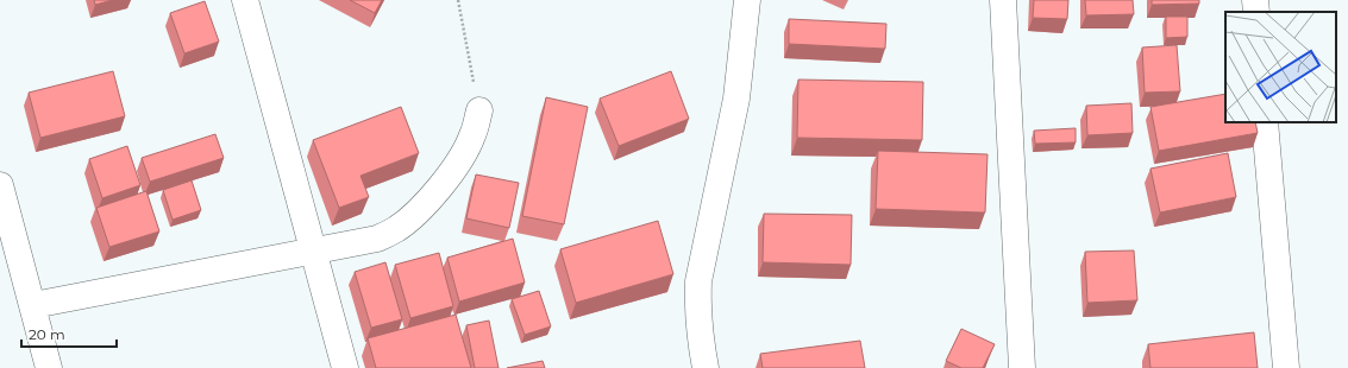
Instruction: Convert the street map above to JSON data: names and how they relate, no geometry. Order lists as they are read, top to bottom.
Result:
{
  "scale_bar": "20 m"
}
